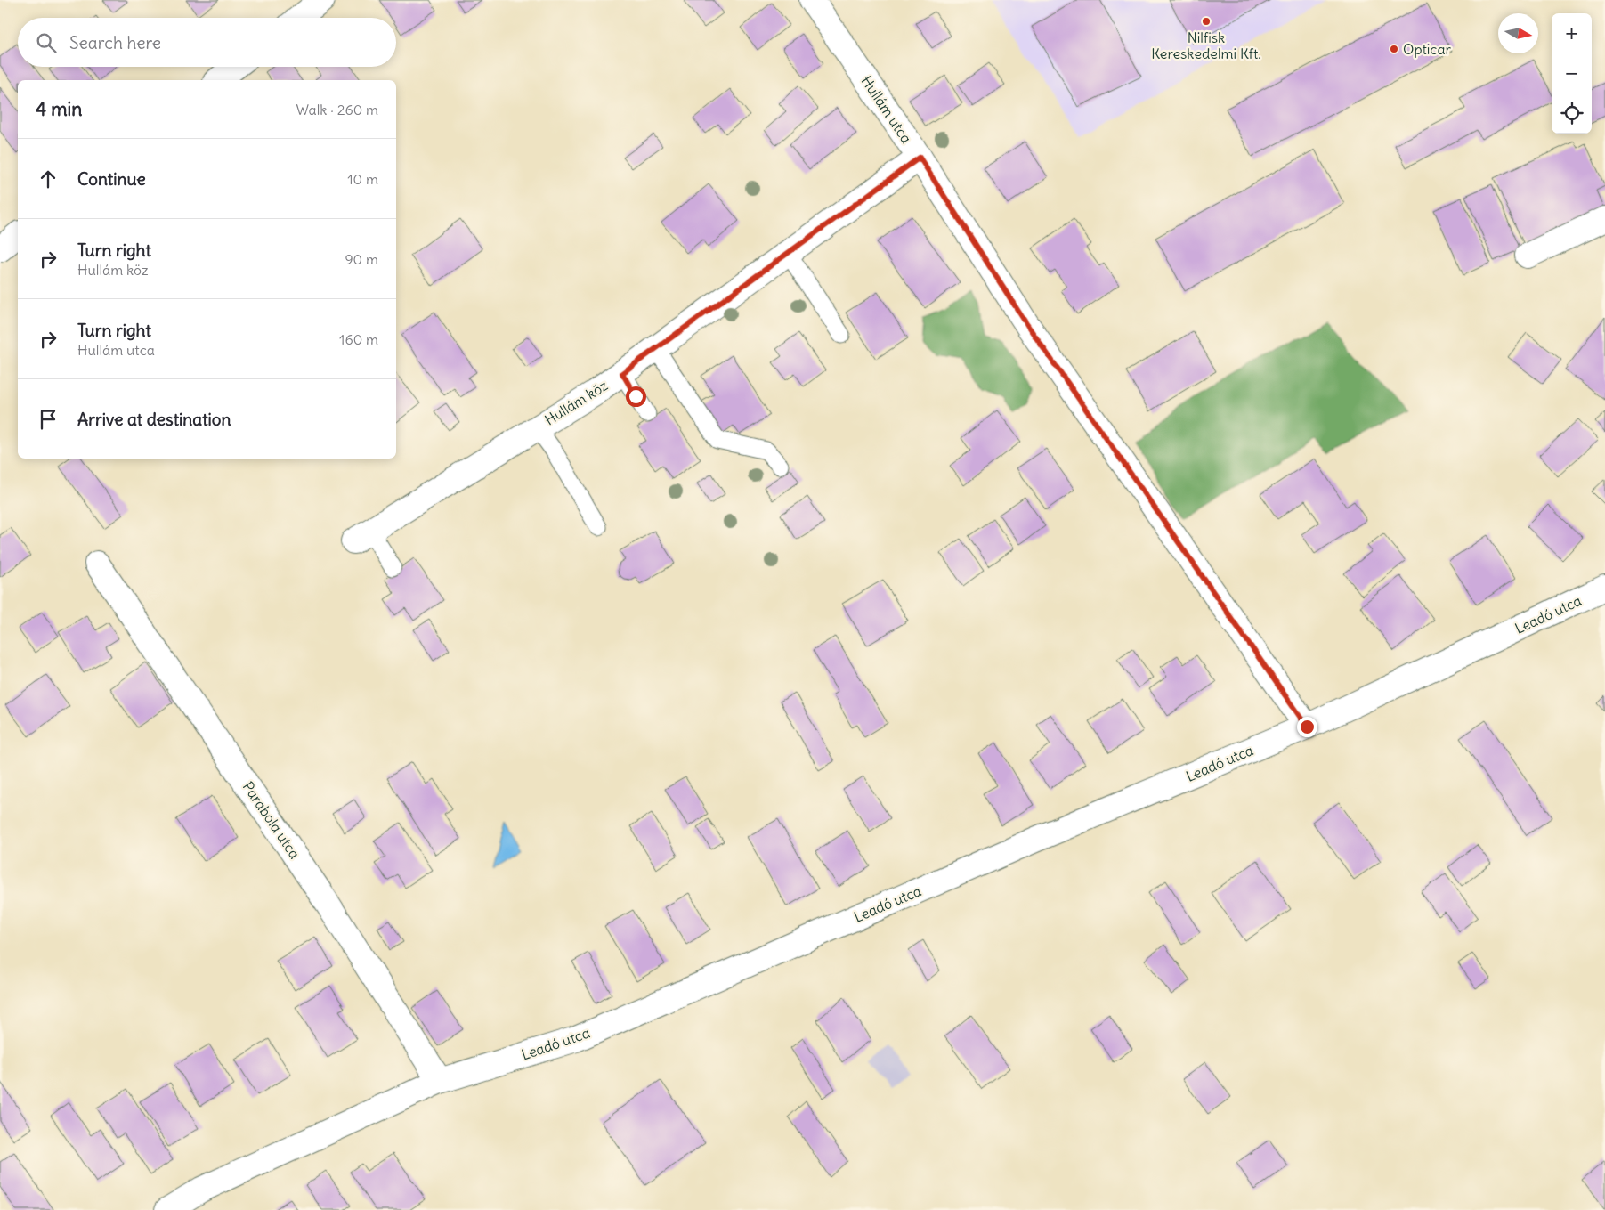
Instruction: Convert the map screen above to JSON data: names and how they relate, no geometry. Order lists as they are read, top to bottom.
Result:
{
  "streets": {
    "street": [
      "Hullám utca",
      "Hullám köz",
      "Leadó utca",
      "Parabola utca"
    ]
  },
  "crossings": [
    ["Hullám utca", "Hullám köz"],
    ["Hullám utca", "Leadó utca"],
    ["Leadó utca", "Parabola utca"]
  ],
  "places": ["Nilfisk Kereskedelmi Kft.", "Opticar"],
  "north": "right",
  "page": {
    "map_buttons": ["+", "−"],
    "search": "Search here",
    "heading": ["4 min", "Walk · 260 m"],
    "list": [
      ["Continue", "10 m"],
      ["Turn right", "Hullám köz", "90 m"],
      ["Turn right", "Hullám utca", "160 m"],
      "Arrive at destination"
    ]
  }
}
